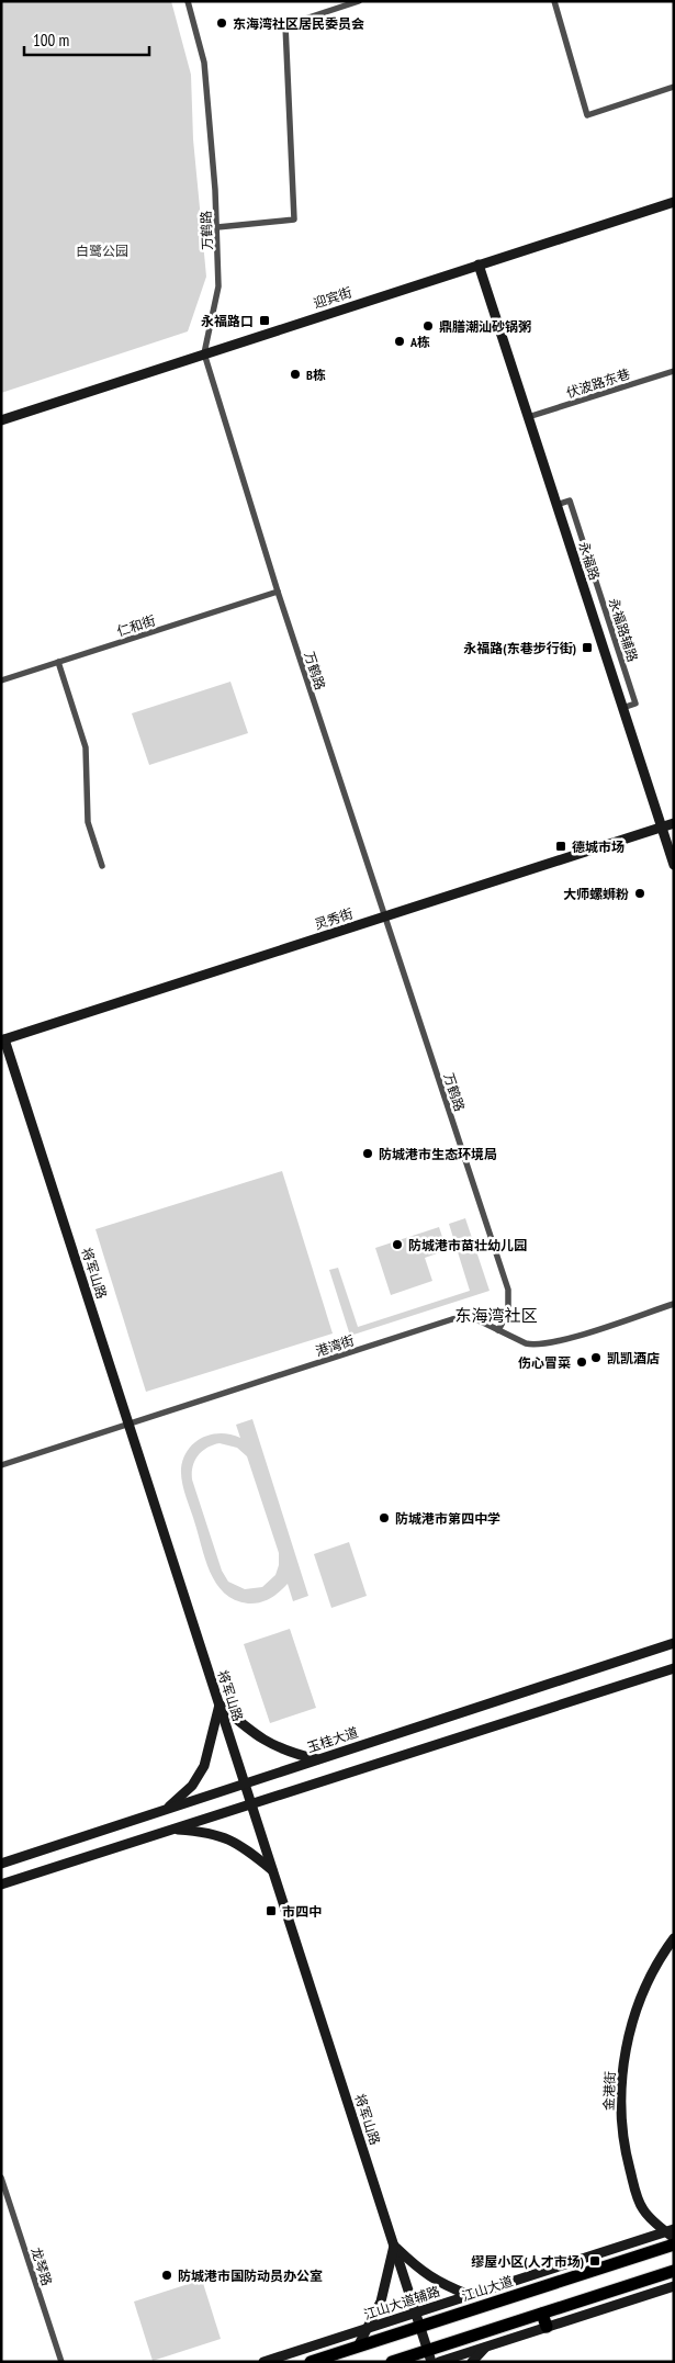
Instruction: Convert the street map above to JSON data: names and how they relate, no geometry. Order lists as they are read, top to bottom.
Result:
{
  "streets": {
    "highway": ["江山大道"],
    "street": [
      "万鹤路",
      "迎宾街",
      "伏波路东巷",
      "永福路",
      "仁和街",
      "灵秀街",
      "将军山路",
      "港湾街",
      "玉桂大道",
      "金港街",
      "龙琴路",
      "江山大道辅路"
    ]
  },
  "crossings": [
    ["万鹤路", "迎宾街"],
    ["万鹤路", "仁和街"],
    ["万鹤路", "灵秀街"],
    ["万鹤路", "港湾街"],
    ["迎宾街", "永福路"],
    ["伏波路东巷", "永福路"],
    ["永福路", "灵秀街"],
    ["灵秀街", "将军山路"],
    ["将军山路", "港湾街"],
    ["将军山路", "玉桂大道"],
    ["将军山路", "江山大道"],
    ["将军山路", "江山大道辅路"],
    ["金港街", "江山大道辅路"]
  ],
  "districts": ["东海湾社区"],
  "parks": ["白鹭公园"],
  "places": {
    "other": [
      "东海湾社区居民委员会",
      "鼎膳潮汕砂锅粥",
      "A栋",
      "B栋",
      "大师螺蛳粉",
      "防城港市生态环境局",
      "防城港市苗壮幼儿园",
      "凯凯酒店",
      "伤心冒菜",
      "防城港市第四中学",
      "防城港市国防动员办公室"
    ],
    "transit": [
      "永福路口",
      "永福路(东巷步行街)",
      "德城市场",
      "市四中",
      "缪屋小区(人才市场)"
    ]
  },
  "scale_bar": "100 m"
}
